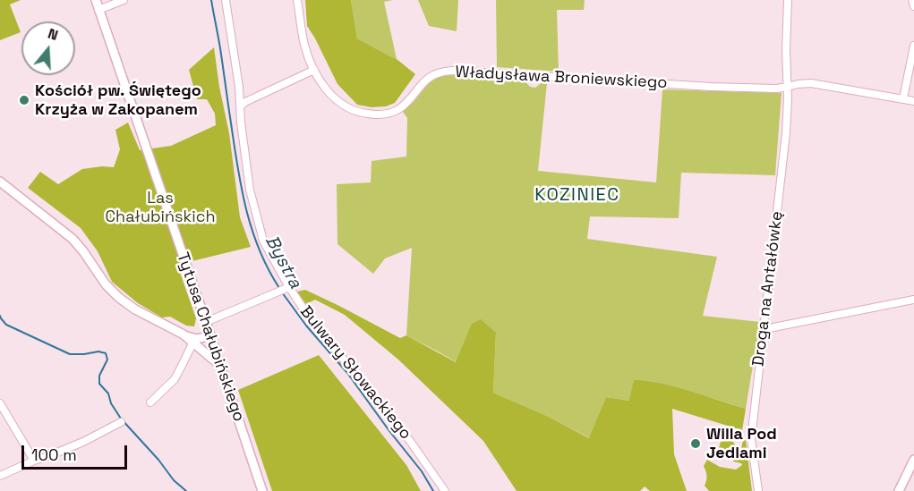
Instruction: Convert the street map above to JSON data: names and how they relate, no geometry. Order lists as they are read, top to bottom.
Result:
{
  "streets": {
    "street": [
      "Władysława Broniewskiego",
      "Droga na Antałówkę",
      "Tytusa Chałubińskiego",
      "Bulwary Słowackiego"
    ]
  },
  "crossings": [
    ["Władysława Broniewskiego", "Droga na Antałówkę"]
  ],
  "districts": ["KOZINIEC"],
  "water": ["Bystra"],
  "parks": ["Las Chałubińskich"],
  "places": ["Kościół pw. Świętego Krzyża w Zakopanem", "Willa Pod Jedlami"],
  "scale_bar": "100 m",
  "north": "top"
}
